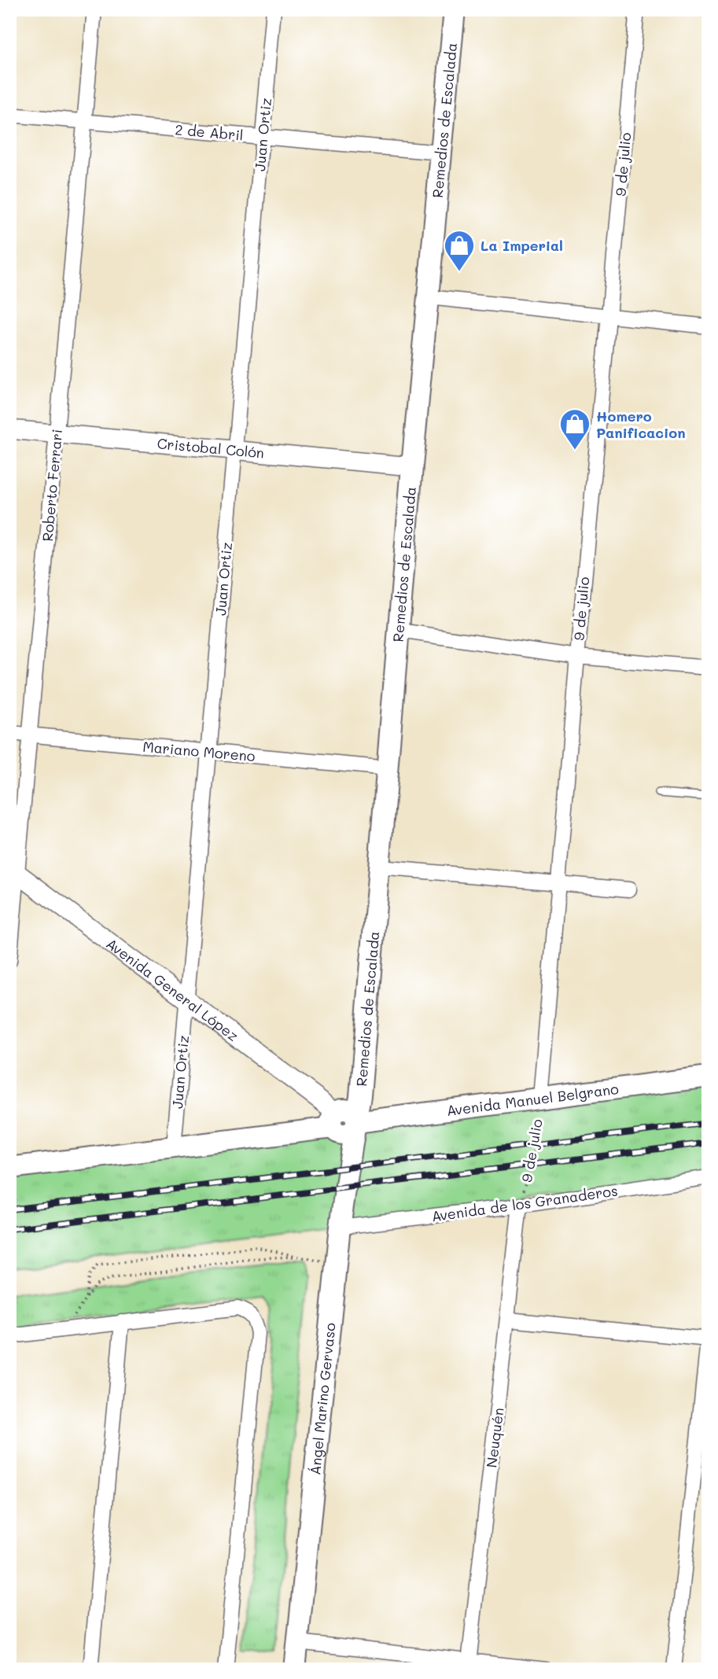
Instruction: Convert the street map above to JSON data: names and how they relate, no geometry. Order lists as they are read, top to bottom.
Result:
{
  "streets": {
    "main road": ["Remedios de Escalada", "Avenida Manuel Belgrano", "Ángel Marino Gervaso"],
    "street": [
      "2 de Abril",
      "Juan Ortiz",
      "9 de julio",
      "Cristobal Colón",
      "Roberto Ferrari",
      "Mariano Moreno",
      "Avenida General López",
      "Avenida de los Granaderos",
      "Neuquén"
    ]
  },
  "crossings": [
    ["Remedios de Escalada", "2 de Abril"],
    ["Remedios de Escalada", "Cristobal Colón"],
    ["Remedios de Escalada", "Mariano Moreno"],
    ["Remedios de Escalada", "Avenida Manuel Belgrano"],
    ["Remedios de Escalada", "Ángel Marino Gervaso"],
    ["2 de Abril", "Juan Ortiz"],
    ["2 de Abril", "Roberto Ferrari"],
    ["Juan Ortiz", "Cristobal Colón"],
    ["Juan Ortiz", "Mariano Moreno"],
    ["Juan Ortiz", "Avenida General López"],
    ["9 de julio", "Avenida Manuel Belgrano"],
    ["9 de julio", "Avenida de los Granaderos"],
    ["9 de julio", "Neuquén"],
    ["Cristobal Colón", "Roberto Ferrari"],
    ["Roberto Ferrari", "Mariano Moreno"],
    ["Roberto Ferrari", "Avenida General López"],
    ["Avenida General López", "Avenida Manuel Belgrano"],
    ["Avenida Manuel Belgrano", "Ángel Marino Gervaso"],
    ["Avenida de los Granaderos", "Ángel Marino Gervaso"],
    ["Avenida de los Granaderos", "Neuquén"]
  ],
  "places": {
    "shop": ["La Imperial", "Homero Panificacion"]
  }
}
